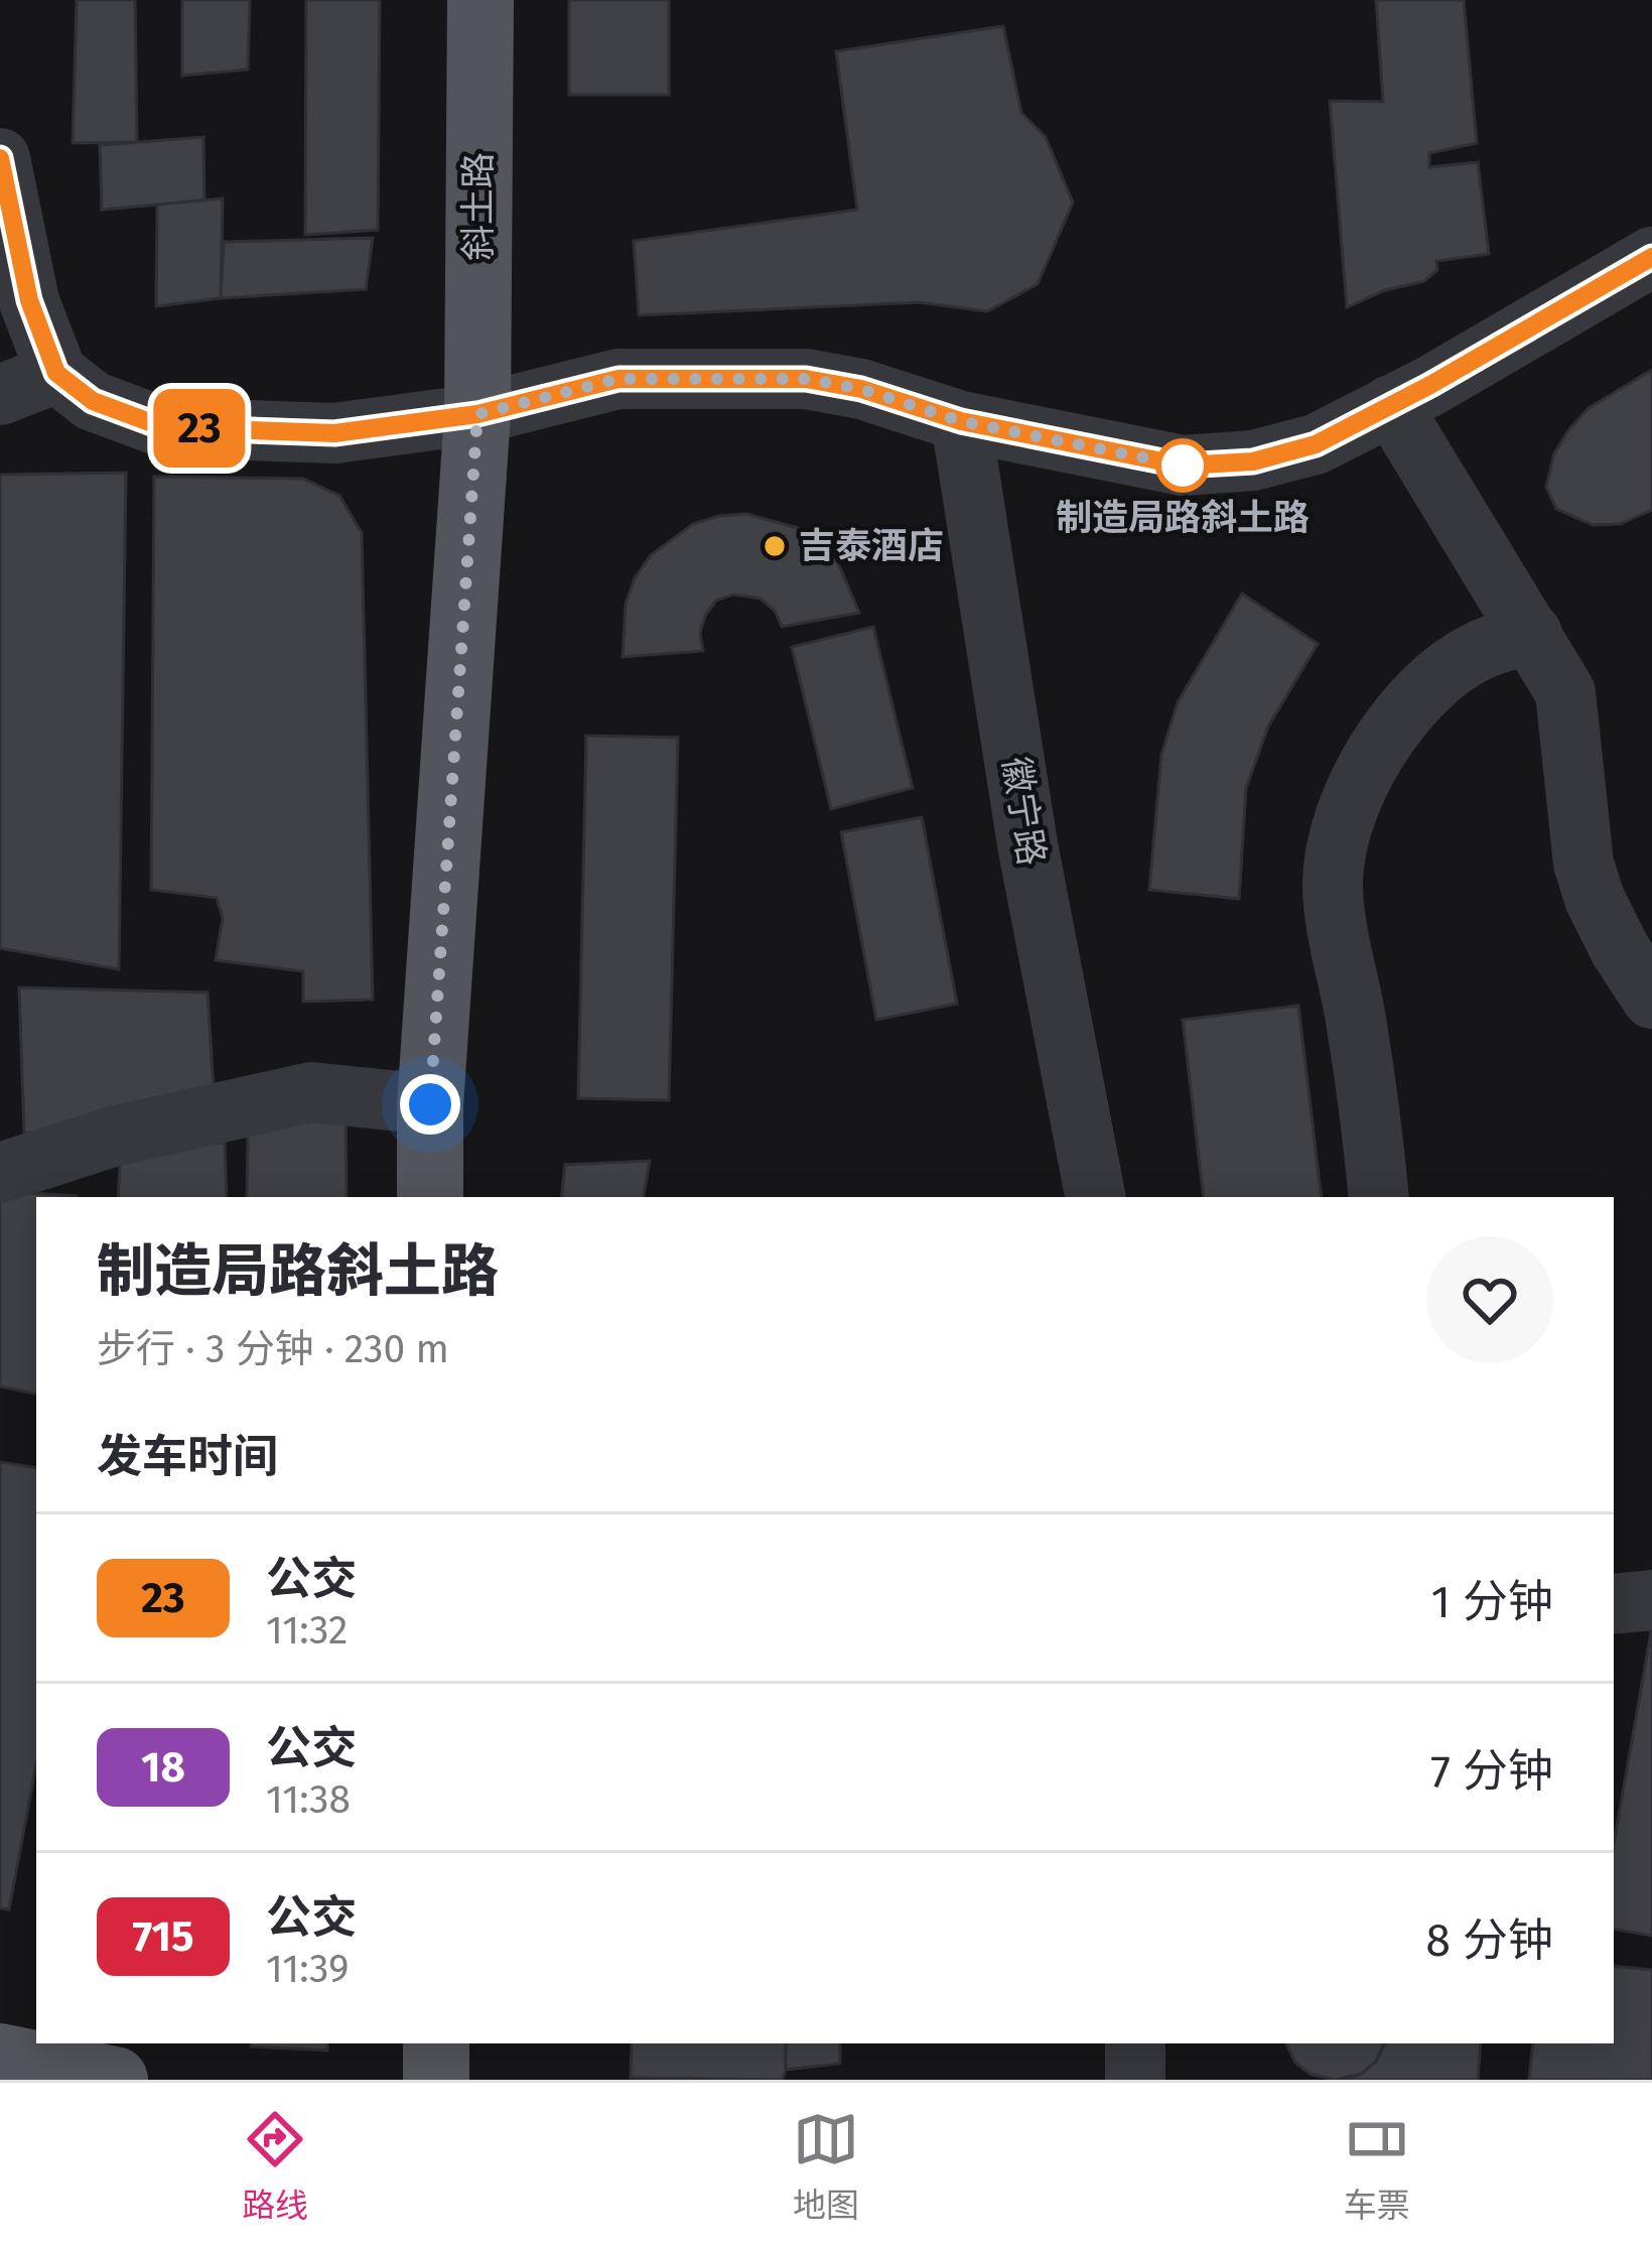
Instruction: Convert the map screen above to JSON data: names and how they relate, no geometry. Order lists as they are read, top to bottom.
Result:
{
  "streets": {
    "main road": ["斜土路"],
    "street": ["徽宁路"]
  },
  "places": ["制造局路斜土路", "吉泰酒店"],
  "lines": ["bus line 23"],
  "page": {
    "on_map": "23",
    "heading": [
      ["制造局路斜土路", "步行 · 3 分钟 · 230 m"],
      "发车时间"
    ],
    "list": [
      {
        "mark": "23",
        "name": "公交",
        "note": "11:32",
        "value": "1 分钟"
      },
      {
        "mark": "18",
        "name": "公交",
        "note": "11:38",
        "value": "7 分钟"
      },
      {
        "mark": "715",
        "name": "公交",
        "note": "11:39",
        "value": "8 分钟"
      }
    ],
    "tabs": ["路线", "地图", "车票"]
  }
}
